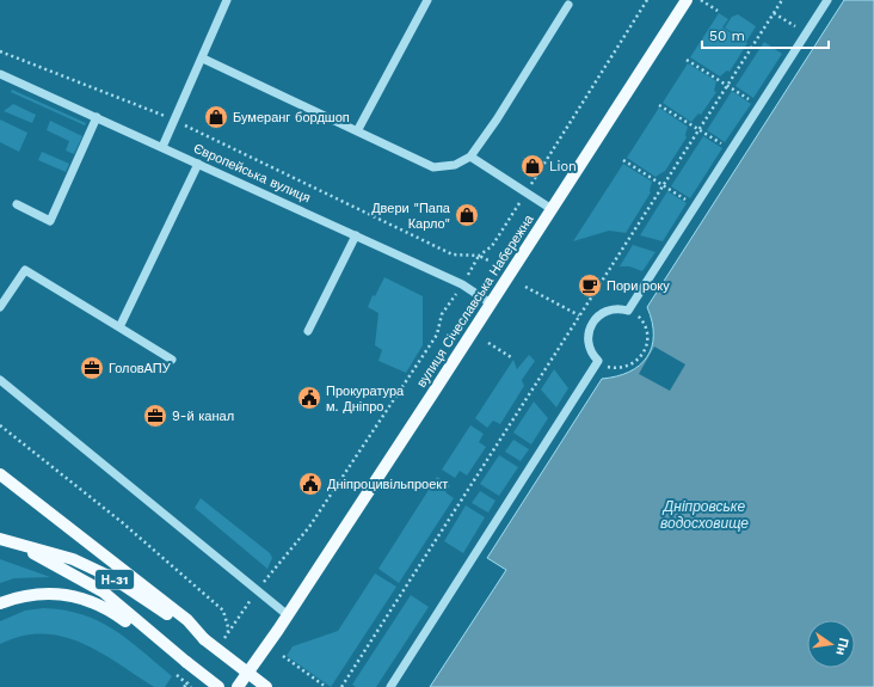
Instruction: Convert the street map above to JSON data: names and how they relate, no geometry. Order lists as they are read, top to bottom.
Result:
{
  "streets": {
    "main road": ["вулиця Січеславська Набережна", "Н-31"],
    "street": ["Європейська вулиця"]
  },
  "crossings": [
    ["Європейська вулиця", "вулиця Січеславська Набережна"]
  ],
  "water": ["Дніпровське водосховище"],
  "places": {
    "shop": ["Бумеранг бордшоп", "Lion", "Двери \"Папа Карло\""],
    "cafe": ["Пори року"],
    "office": ["ГоловАПУ", "9-й канал"],
    "public building": ["Прокуратура м. Дніпро", "Дніпроцивільпроект"]
  },
  "scale_bar": "50 m",
  "north": "right"
}
